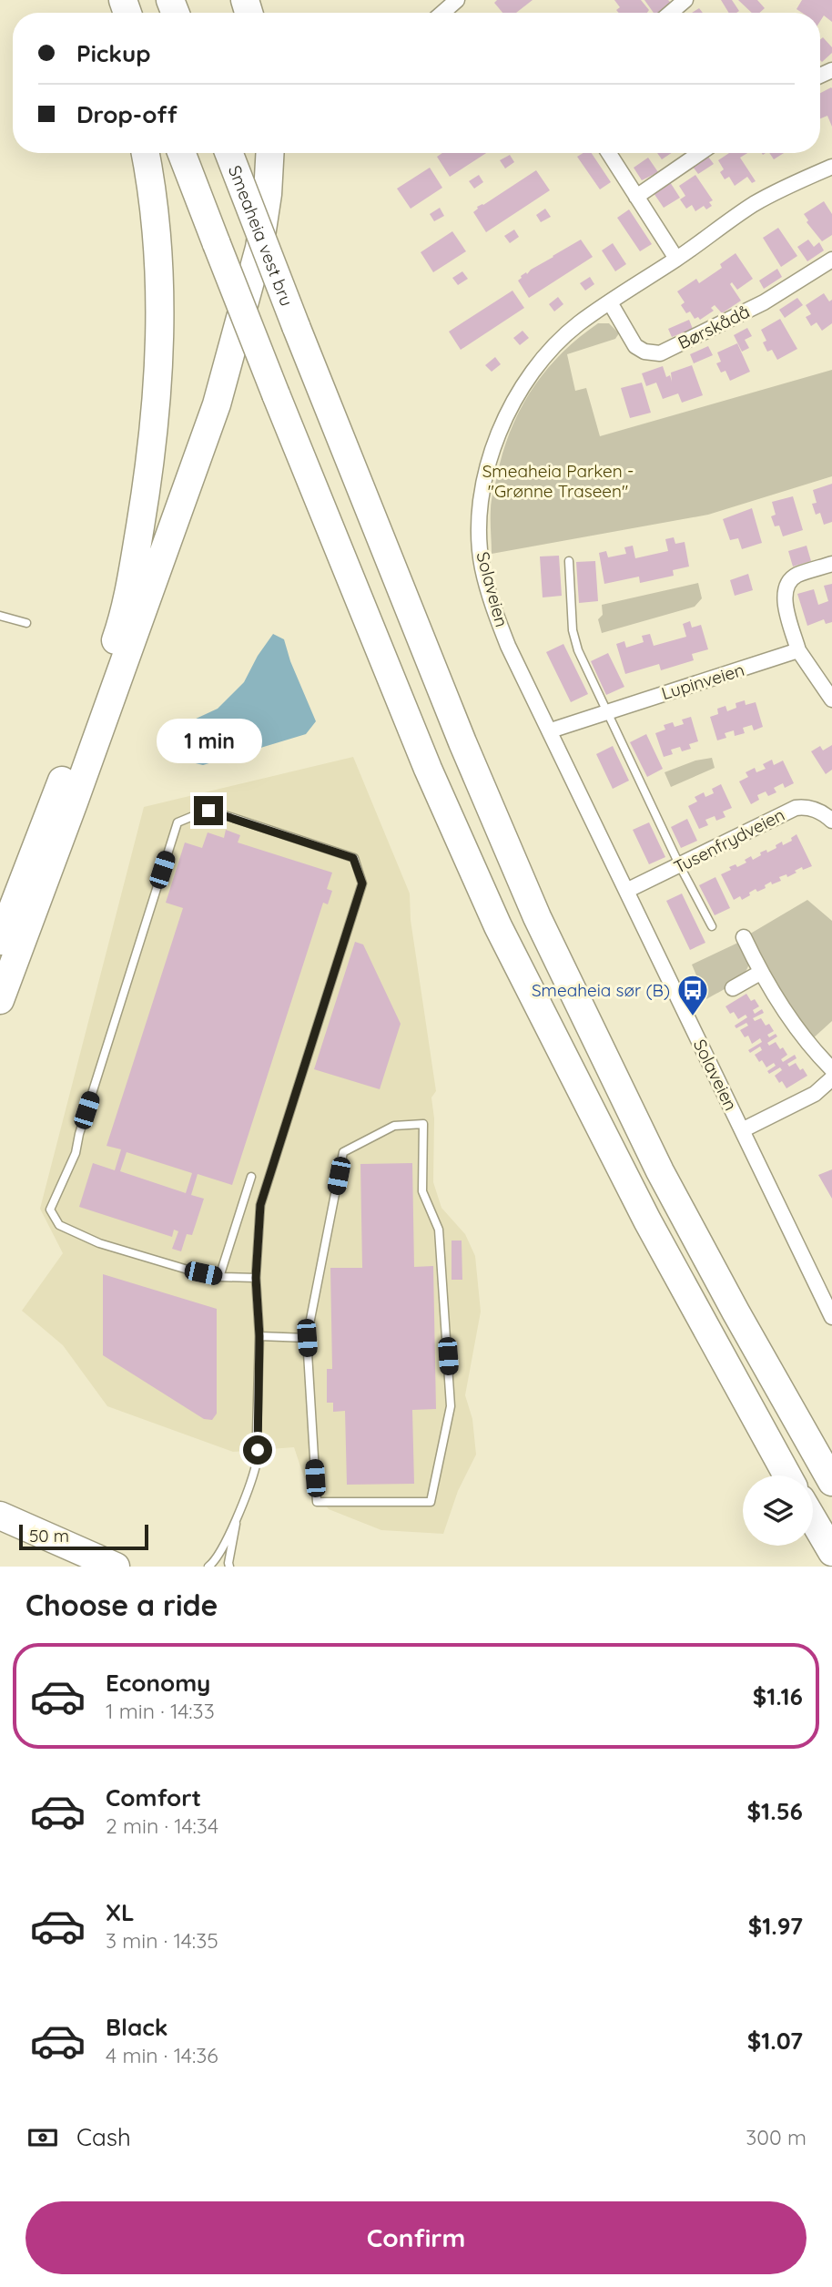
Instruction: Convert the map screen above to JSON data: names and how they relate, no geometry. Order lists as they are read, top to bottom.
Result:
{
  "streets": {
    "highway": ["Smeaheia vest bru"],
    "street": [
      "Børskådå",
      "Solaveien",
      "Lupinveien",
      "Tusenfrydveien"
    ]
  },
  "crossings": [
    ["Børskådå", "Solaveien"],
    ["Solaveien", "Lupinveien"],
    ["Solaveien", "Tusenfrydveien"]
  ],
  "parks": ["Smeaheia Parken - \"Grønne Traseen\""],
  "places": {
    "bus stop": ["Smeaheia sør (B)"]
  },
  "scale_bar": "50 m",
  "page": {
    "banner": ["Pickup", "Drop-off"],
    "bubble": "1 min",
    "scale": "50 m",
    "heading": "Choose a ride",
    "list": [
      {
        "name": "Economy",
        "note": "1 min · 14:33",
        "value": "$1.16"
      },
      {
        "name": "Comfort",
        "note": "2 min · 14:34",
        "value": "$1.56"
      },
      {
        "name": "XL",
        "note": "3 min · 14:35",
        "value": "$1.97"
      },
      {
        "name": "Black",
        "note": "4 min · 14:36",
        "value": "$1.07"
      }
    ],
    "pay": ["Cash", "300 m"],
    "buttons": "Confirm"
  }
}
